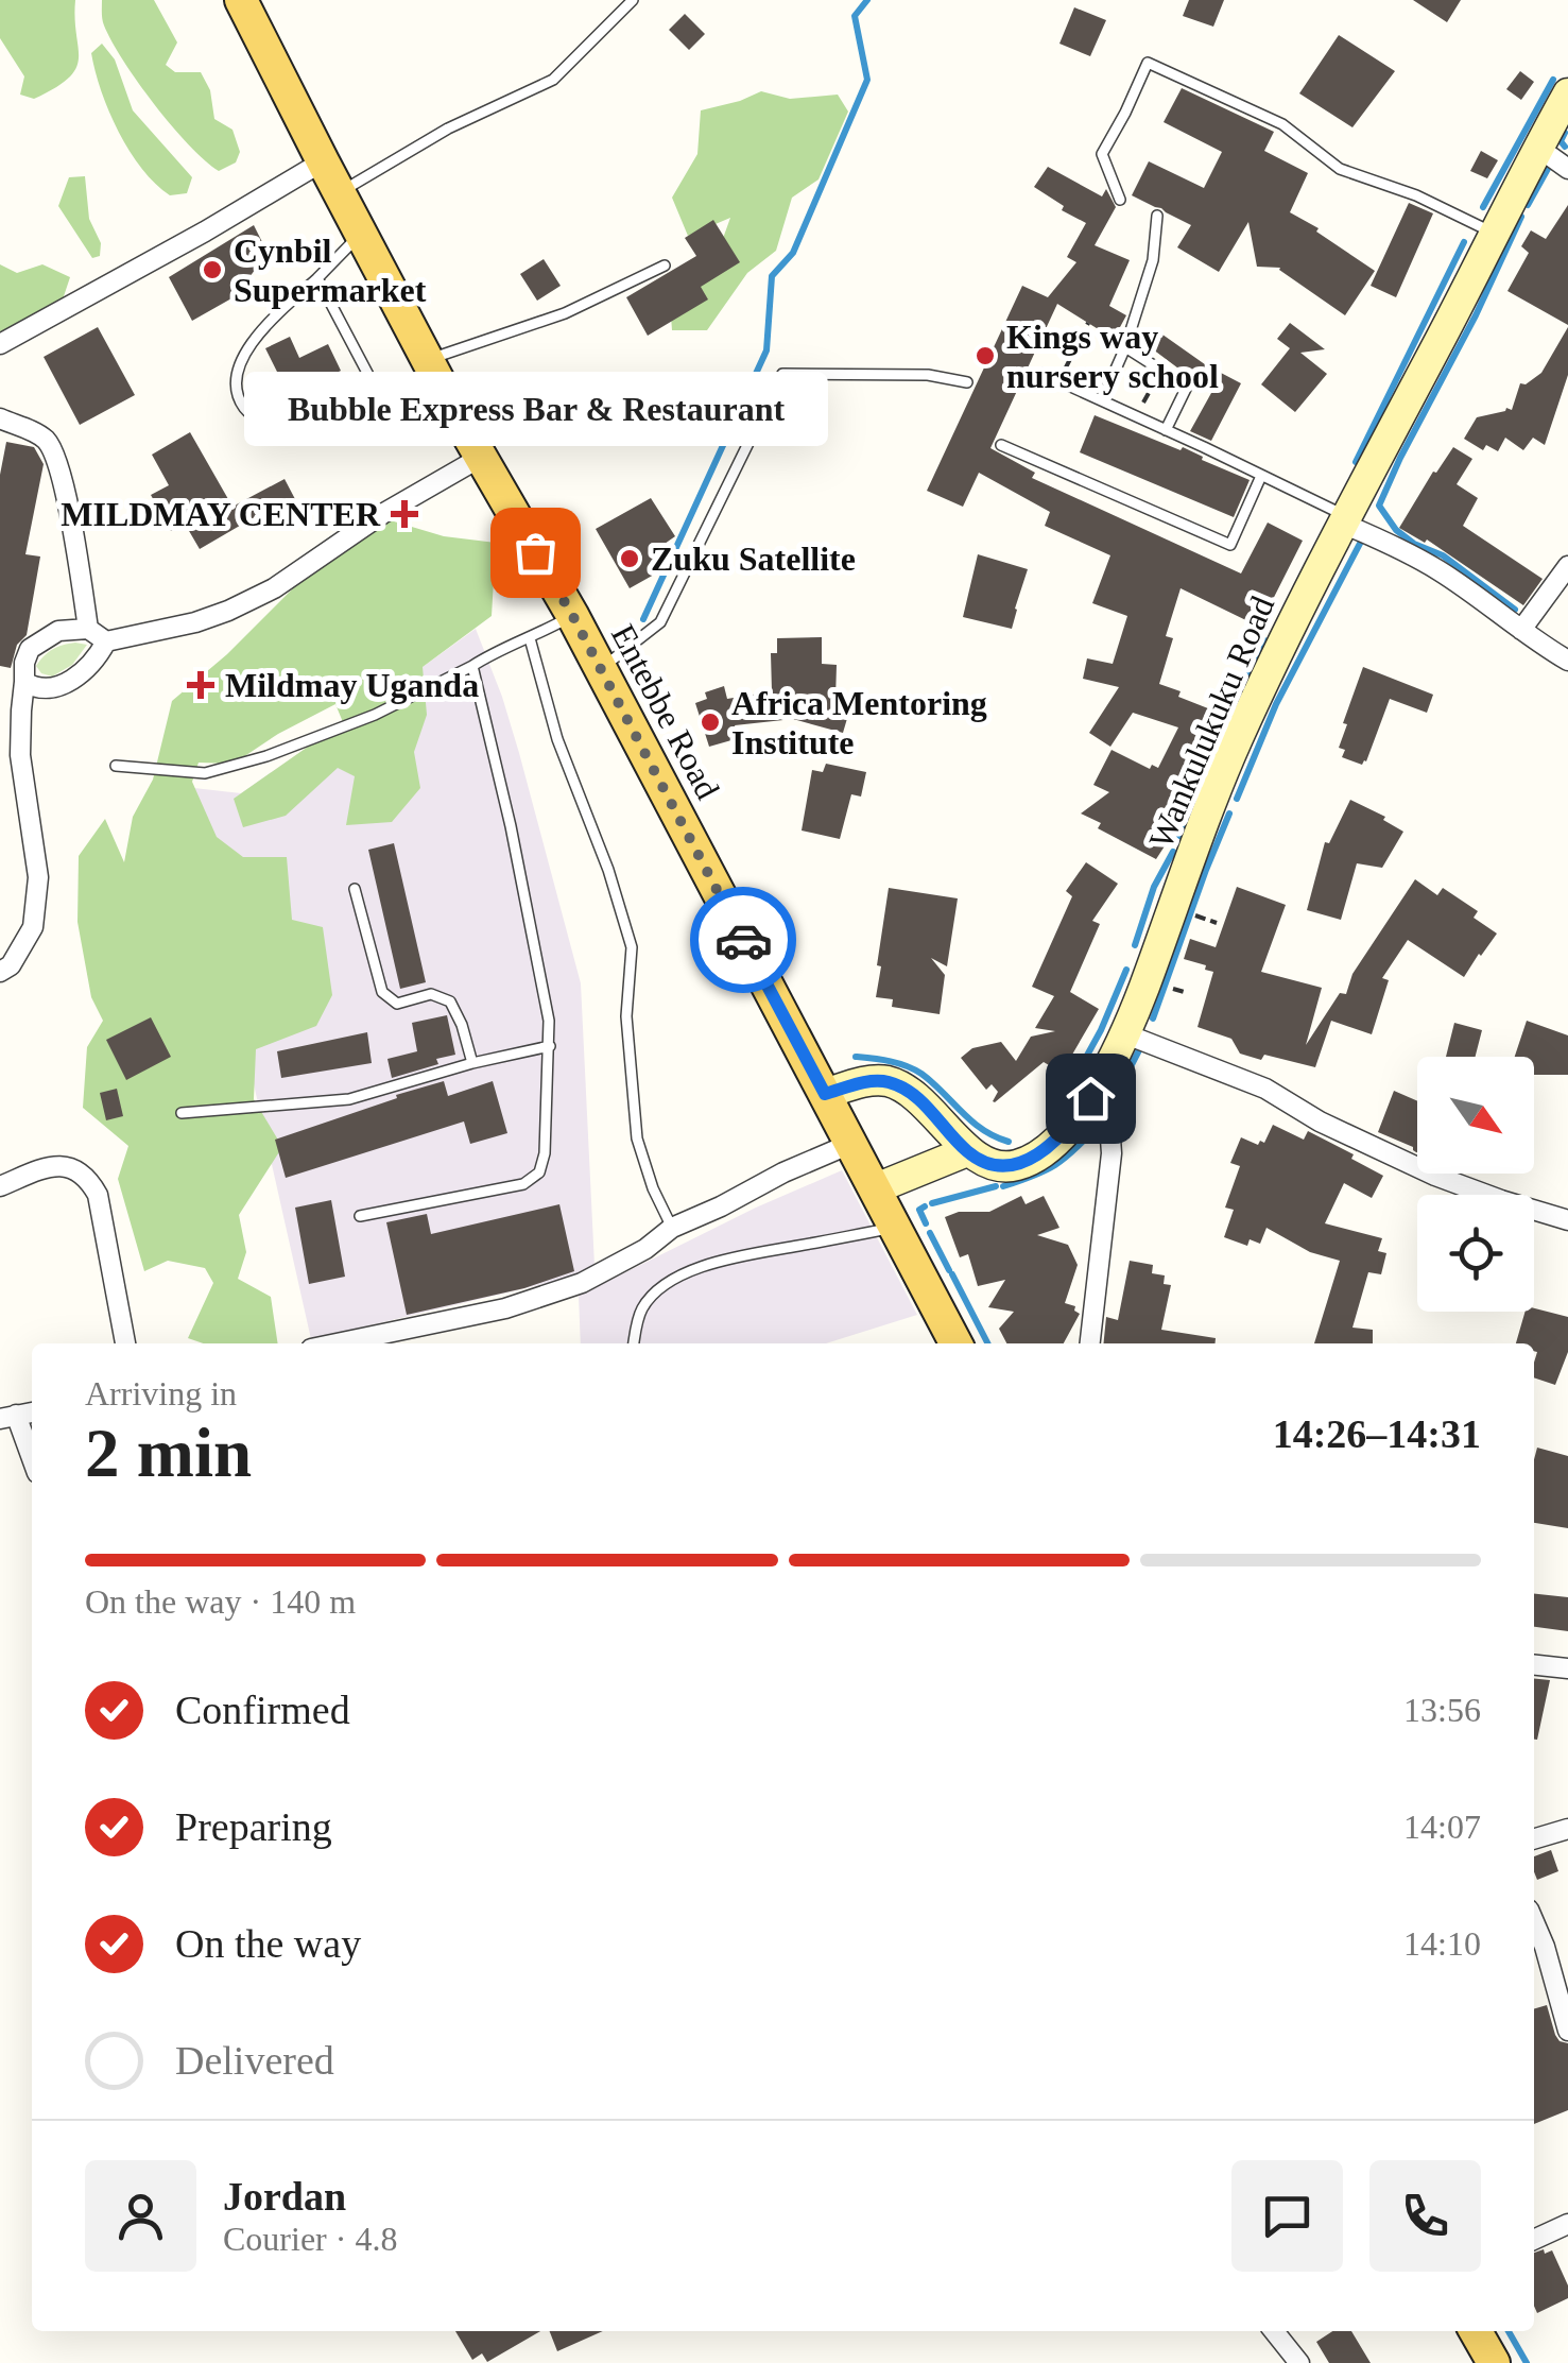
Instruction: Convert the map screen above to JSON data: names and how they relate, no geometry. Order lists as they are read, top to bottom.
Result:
{
  "streets": {
    "main road": ["Entebbe Road", "Wankulukuku Road"]
  },
  "crossings": [
    ["Entebbe Road", "Wankulukuku Road"]
  ],
  "places": {
    "other": [
      "Cynbil Supermarket",
      "Kings way nursery school",
      "Bubble Express Bar & Restaurant",
      "Zuku Satellite",
      "Africa Mentoring Institute"
    ],
    "health": ["MILDMAY CENTER", "Mildmay Uganda"]
  },
  "north": "bottom right",
  "page": {
    "bubble": "Bubble Express Bar & Restaurant",
    "heading": ["2 min", "Arriving in", "14:26–14:31"],
    "panel": ["Jordan", "Courier · 4.8"],
    "bar": "On the way · 140 m",
    "list": [
      ["Confirmed", "13:56"],
      ["Preparing", "14:07"],
      ["On the way", "14:10"],
      "Delivered"
    ]
  }
}
